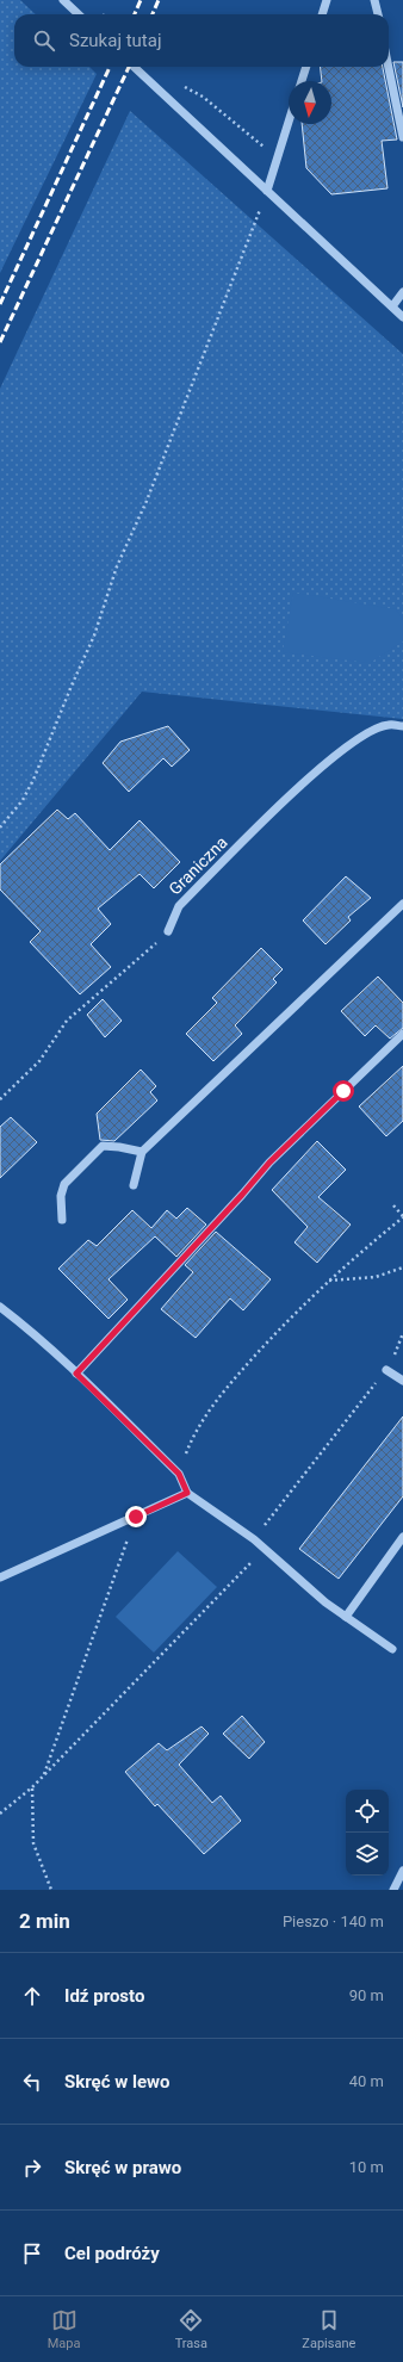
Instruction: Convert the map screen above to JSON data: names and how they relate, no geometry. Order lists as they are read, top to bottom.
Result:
{
  "streets": {
    "street": ["Graniczna"]
  },
  "north": "bottom",
  "page": {
    "search": "Szukaj tutaj",
    "heading": ["2 min", "Pieszo · 140 m"],
    "list": [
      ["Idź prosto", "90 m"],
      ["Skręć w lewo", "40 m"],
      ["Skręć w prawo", "10 m"],
      "Cel podróży"
    ],
    "nav": ["Mapa", "Trasa", "Zapisane"]
  }
}
